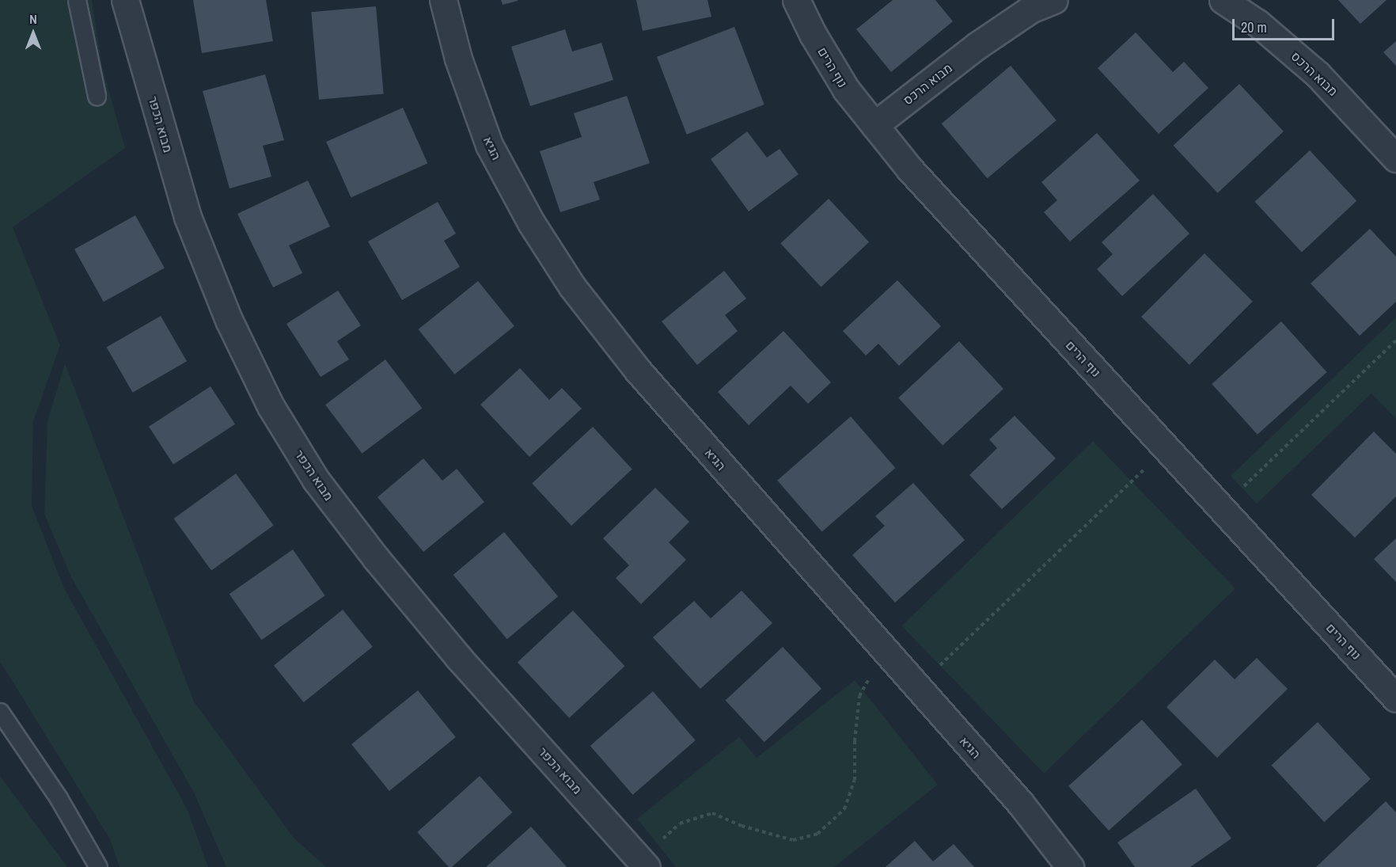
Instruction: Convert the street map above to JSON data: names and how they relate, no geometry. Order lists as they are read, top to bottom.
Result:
{
  "streets": {
    "street": [
      "נוף הרים",
      "מבוא הרכס",
      "מבוא הכפר",
      "הגיא"
    ]
  },
  "crossings": [
    ["נוף הרים", "מבוא הרכס"]
  ],
  "scale_bar": "20 m",
  "north": "top"
}
